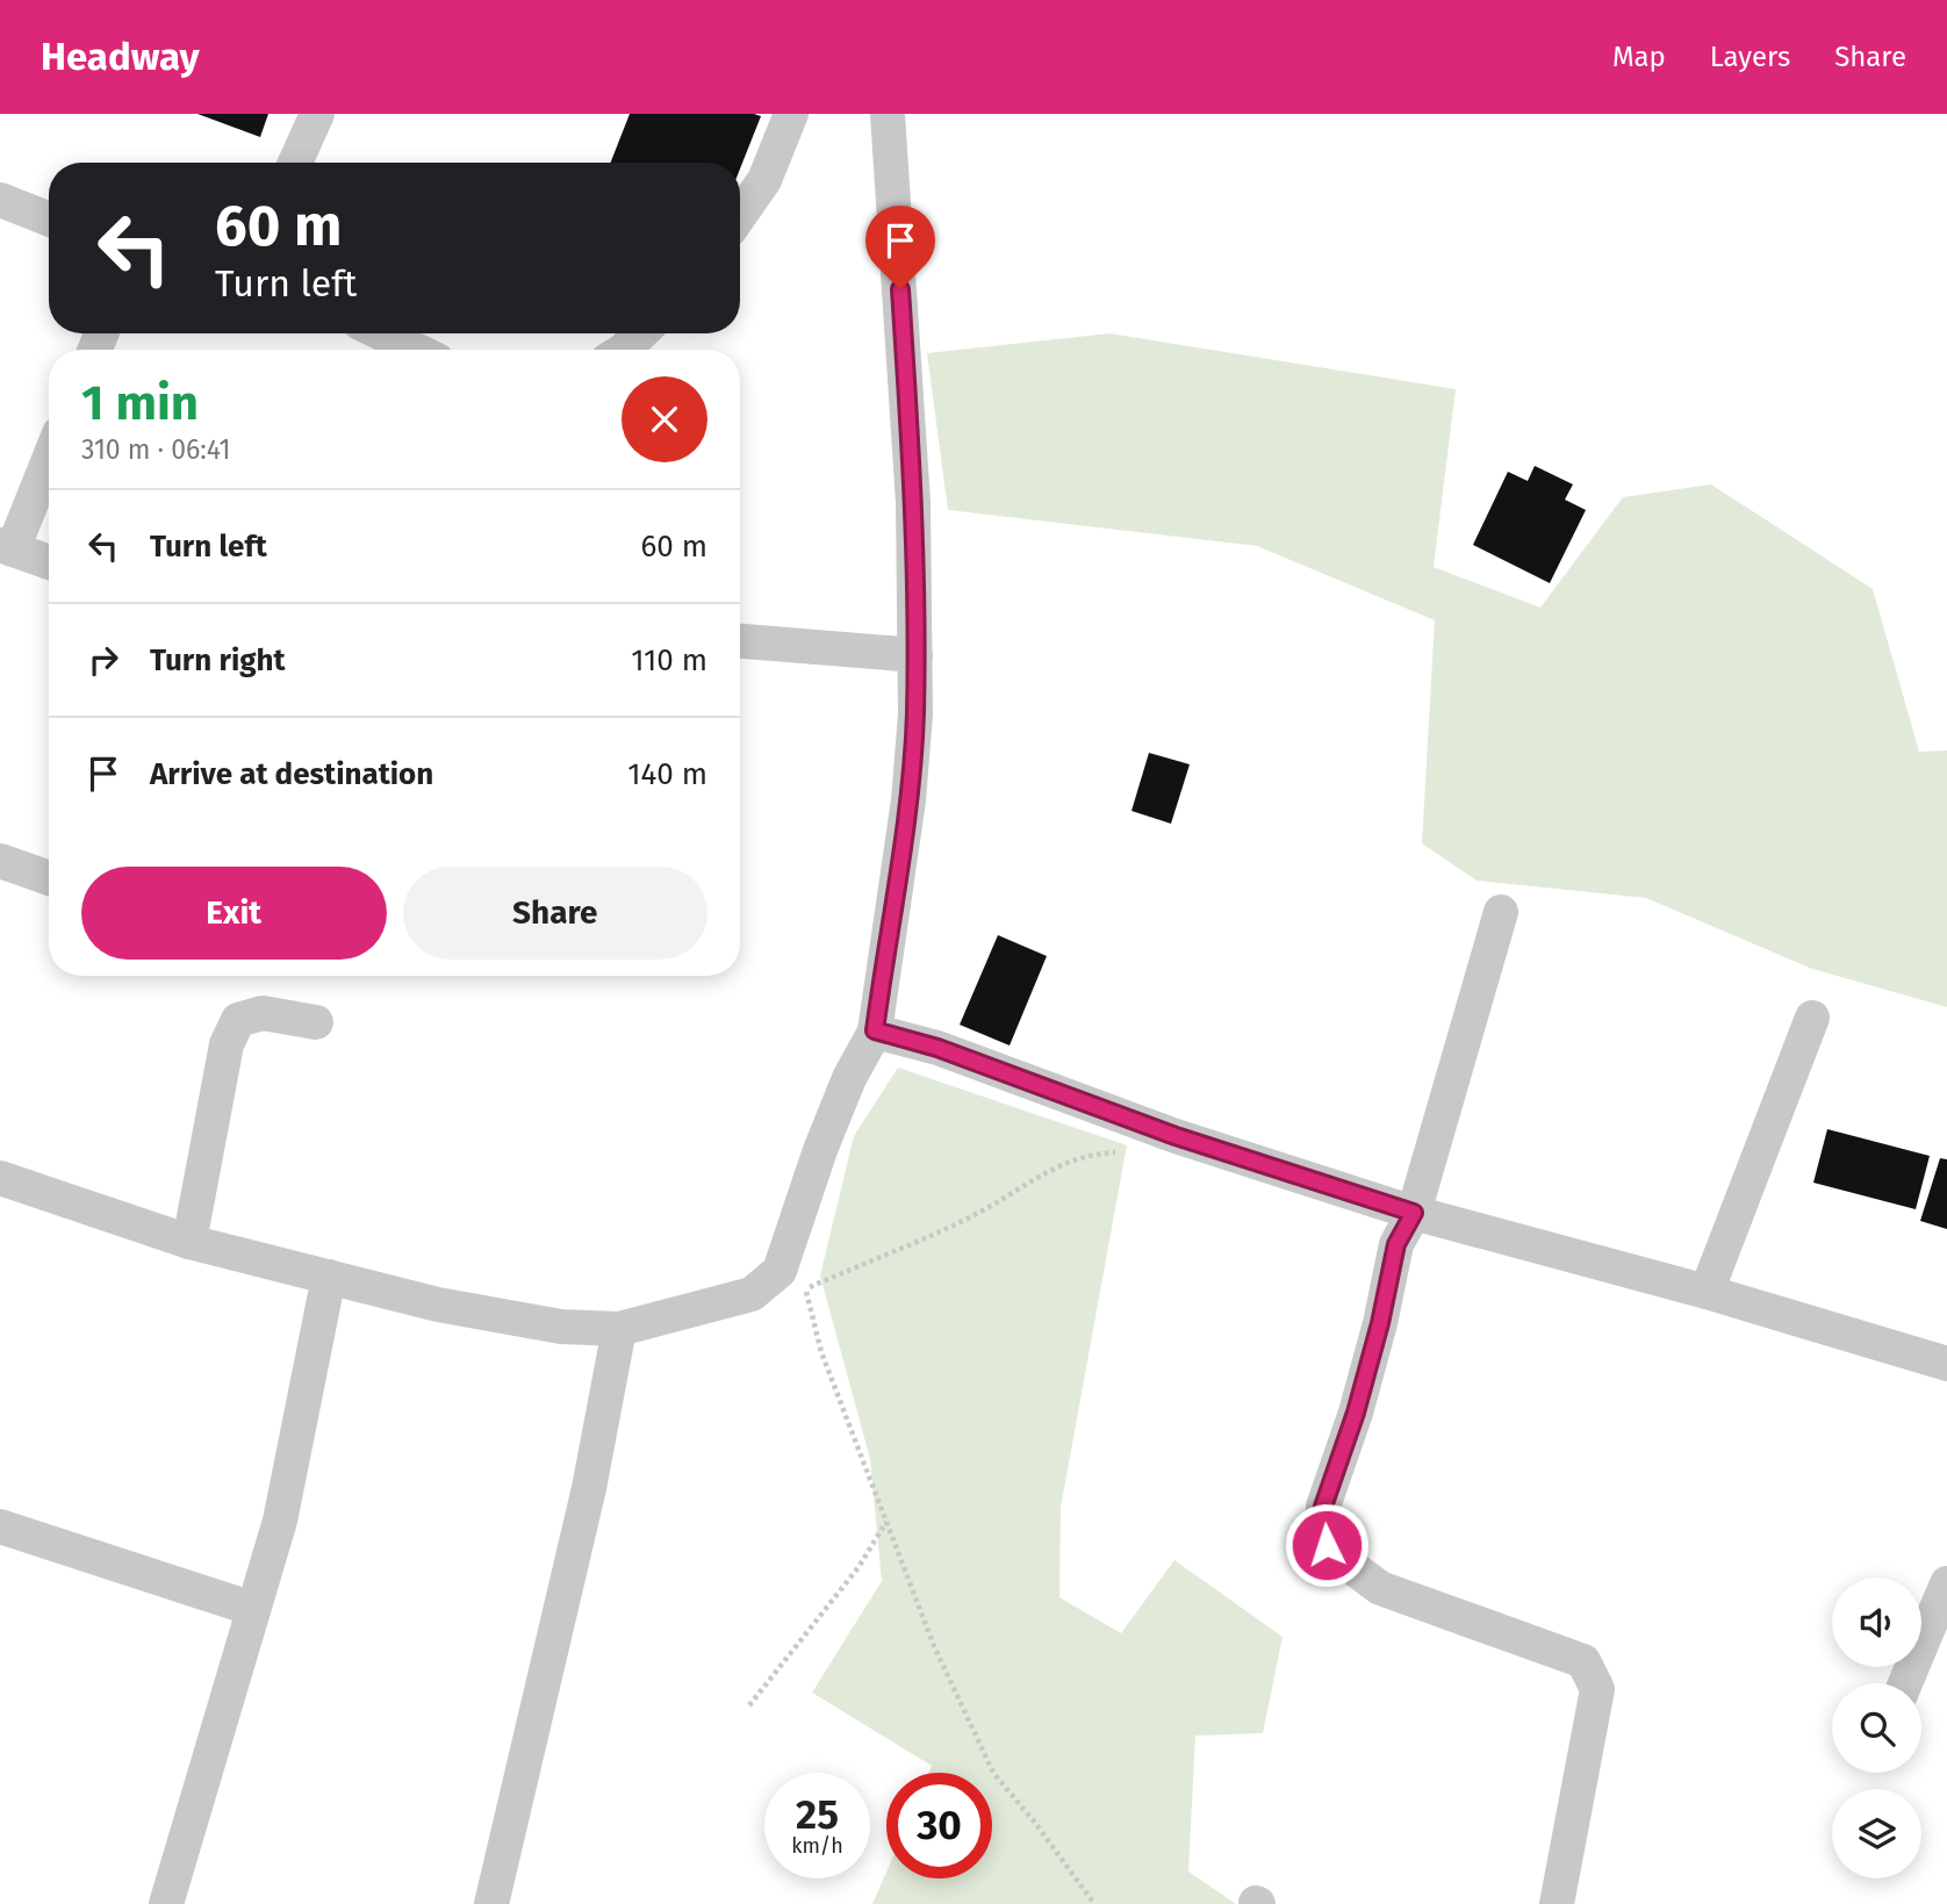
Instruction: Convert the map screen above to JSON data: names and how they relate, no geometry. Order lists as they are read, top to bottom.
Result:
{
  "page": {
    "header": "Headway",
    "nav": ["Map", "Layers", "Share"],
    "turn": ["60 m", "Turn left"],
    "heading": ["1 min", "310 m · 06:41"],
    "list": [
      {
        "name": "Turn left",
        "value": "60 m"
      },
      {
        "name": "Turn right",
        "value": "110 m"
      },
      {
        "name": "Arrive at destination",
        "value": "140 m"
      }
    ],
    "buttons": ["Exit", "Share"],
    "speed": "25 km/h",
    "limit": "30"
  }
}
